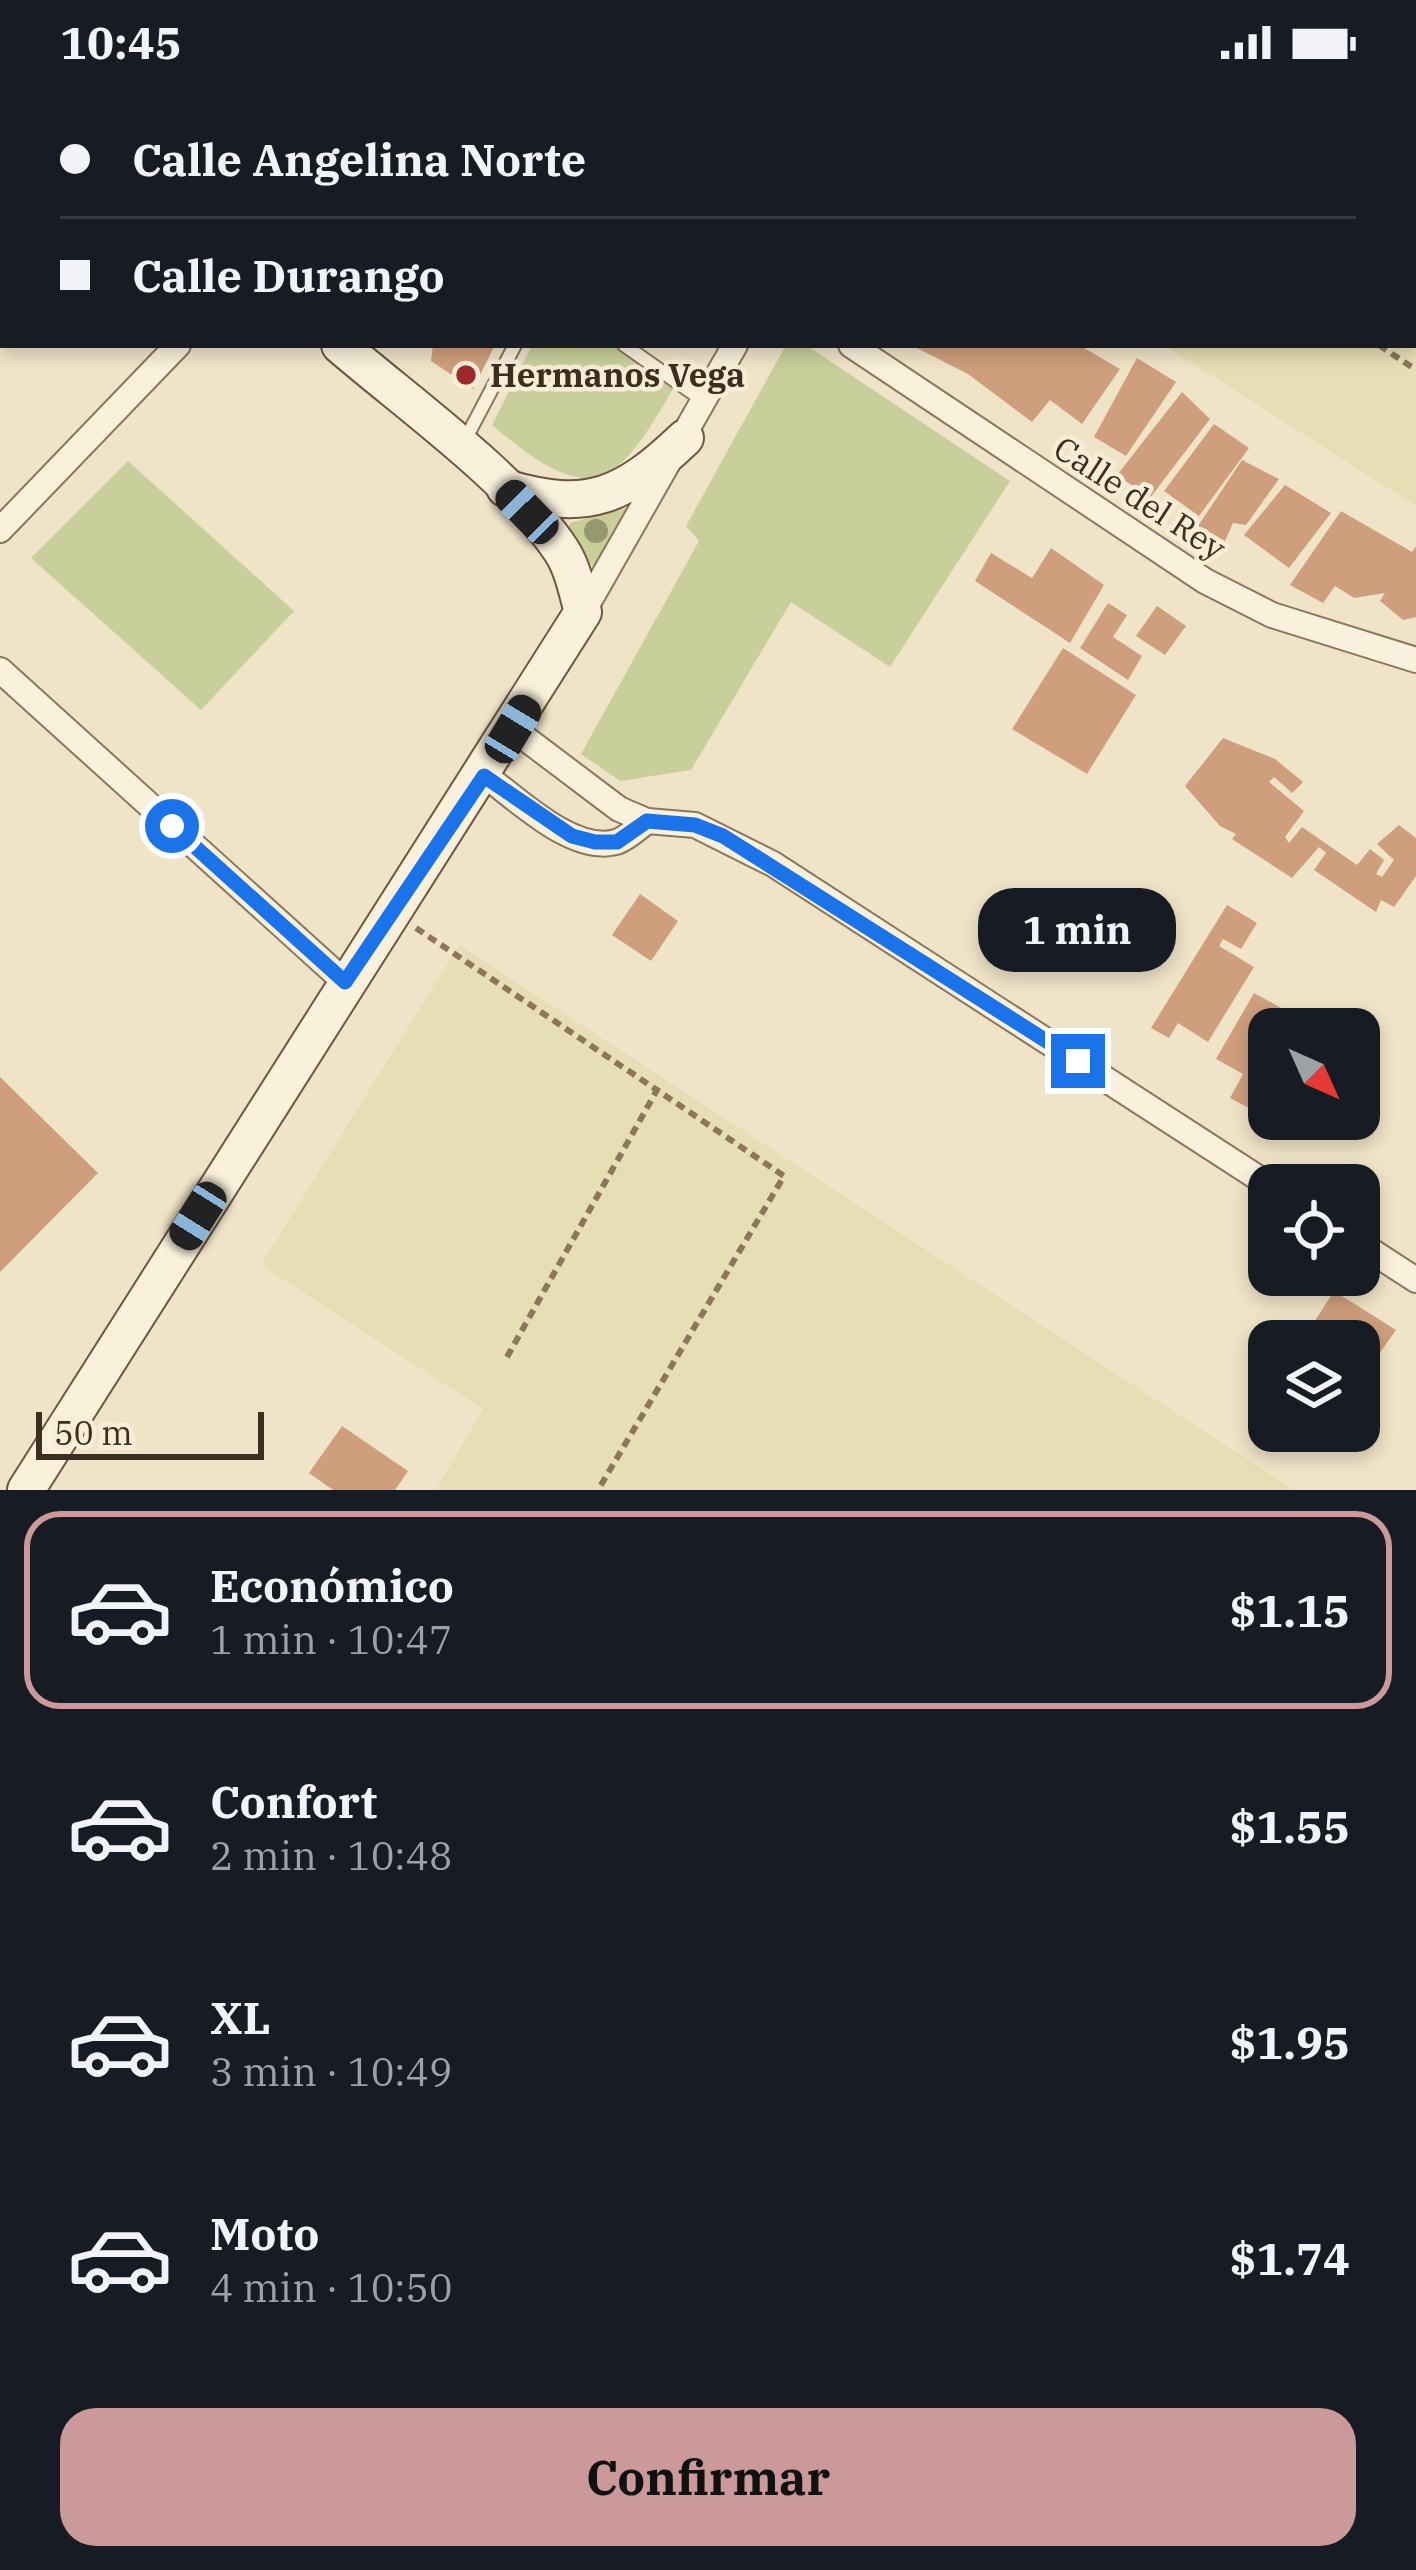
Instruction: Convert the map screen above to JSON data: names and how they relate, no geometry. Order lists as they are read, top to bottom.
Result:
{
  "streets": {
    "street": ["Calle del Rey"]
  },
  "places": ["Hermanos Vega"],
  "scale_bar": "50 m",
  "north": "bottom right",
  "page": {
    "status": "10:45",
    "banner": ["Calle Angelina Norte", "Calle Durango"],
    "bubble": "1 min",
    "scale": "50 m",
    "list": [
      {
        "name": "Económico",
        "note": "1 min · 10:47",
        "value": "$1.15"
      },
      {
        "name": "Confort",
        "note": "2 min · 10:48",
        "value": "$1.55"
      },
      {
        "name": "XL",
        "note": "3 min · 10:49",
        "value": "$1.95"
      },
      {
        "name": "Moto",
        "note": "4 min · 10:50",
        "value": "$1.74"
      }
    ],
    "buttons": "Confirmar"
  }
}
